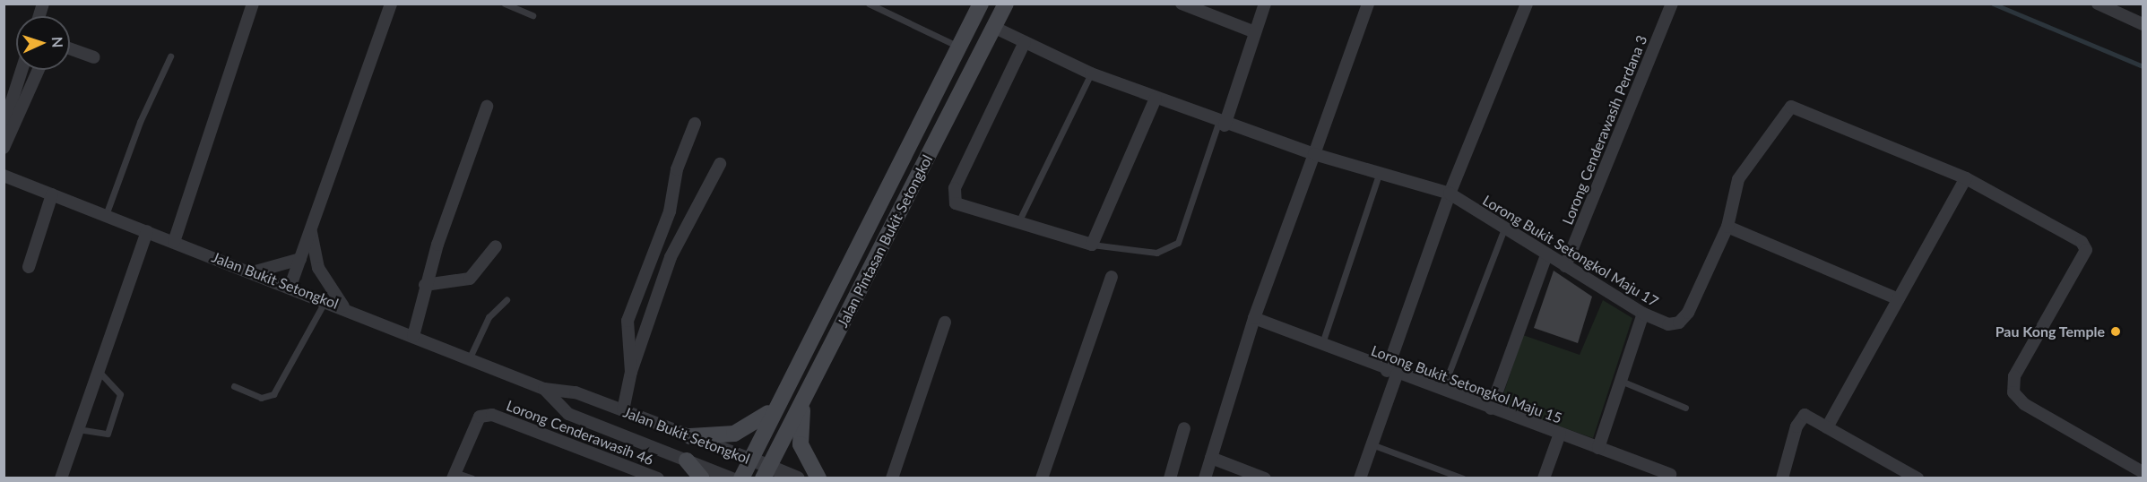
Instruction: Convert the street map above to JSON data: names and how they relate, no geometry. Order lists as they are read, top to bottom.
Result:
{
  "streets": {
    "main road": ["Jalan Pintasan Bukit Setongkol"],
    "street": [
      "Lorong Cenderawasih Perdana 3",
      "Lorong Bukit Setongkol Maju 17",
      "Jalan Bukit Setongkol",
      "Lorong Bukit Setongkol Maju 15",
      "Lorong Cenderawasih 46"
    ]
  },
  "crossings": [
    ["Lorong Cenderawasih Perdana 3", "Lorong Bukit Setongkol Maju 17"],
    ["Jalan Pintasan Bukit Setongkol", "Lorong Bukit Setongkol Maju 17"],
    ["Jalan Pintasan Bukit Setongkol", "Jalan Bukit Setongkol"]
  ],
  "places": ["Pau Kong Temple"],
  "north": "right"
}
